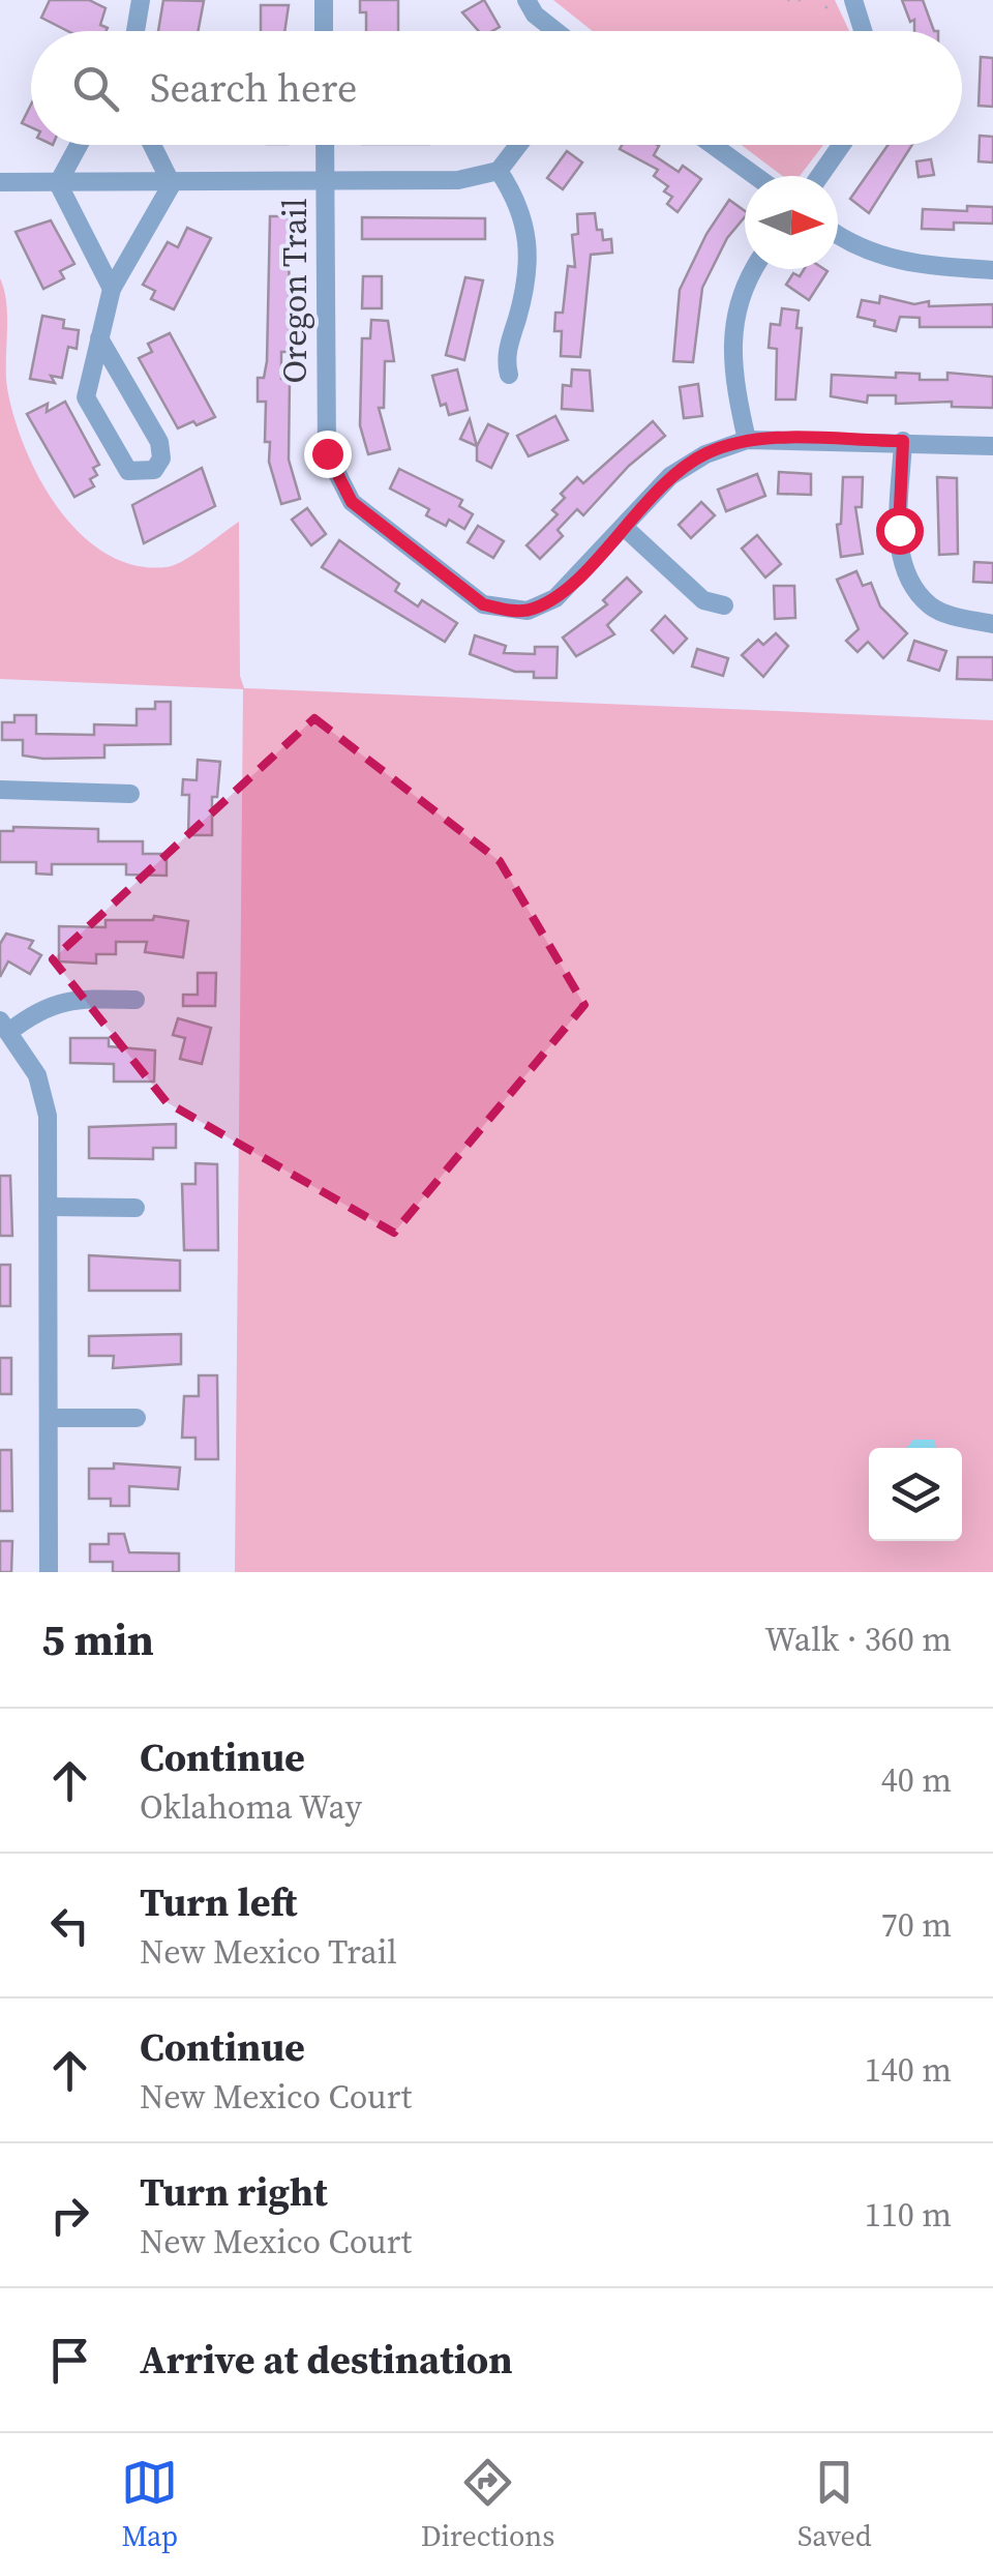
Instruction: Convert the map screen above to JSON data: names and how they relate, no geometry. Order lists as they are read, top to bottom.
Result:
{
  "streets": {
    "street": ["Oregon Trail"]
  },
  "north": "right",
  "page": {
    "search": "Search here",
    "heading": ["5 min", "Walk · 360 m"],
    "list": [
      ["Continue", "Oklahoma Way", "40 m"],
      ["Turn left", "New Mexico Trail", "70 m"],
      ["Continue", "New Mexico Court", "140 m"],
      ["Turn right", "New Mexico Court", "110 m"],
      "Arrive at destination"
    ],
    "nav": ["Map", "Directions", "Saved"]
  }
}
